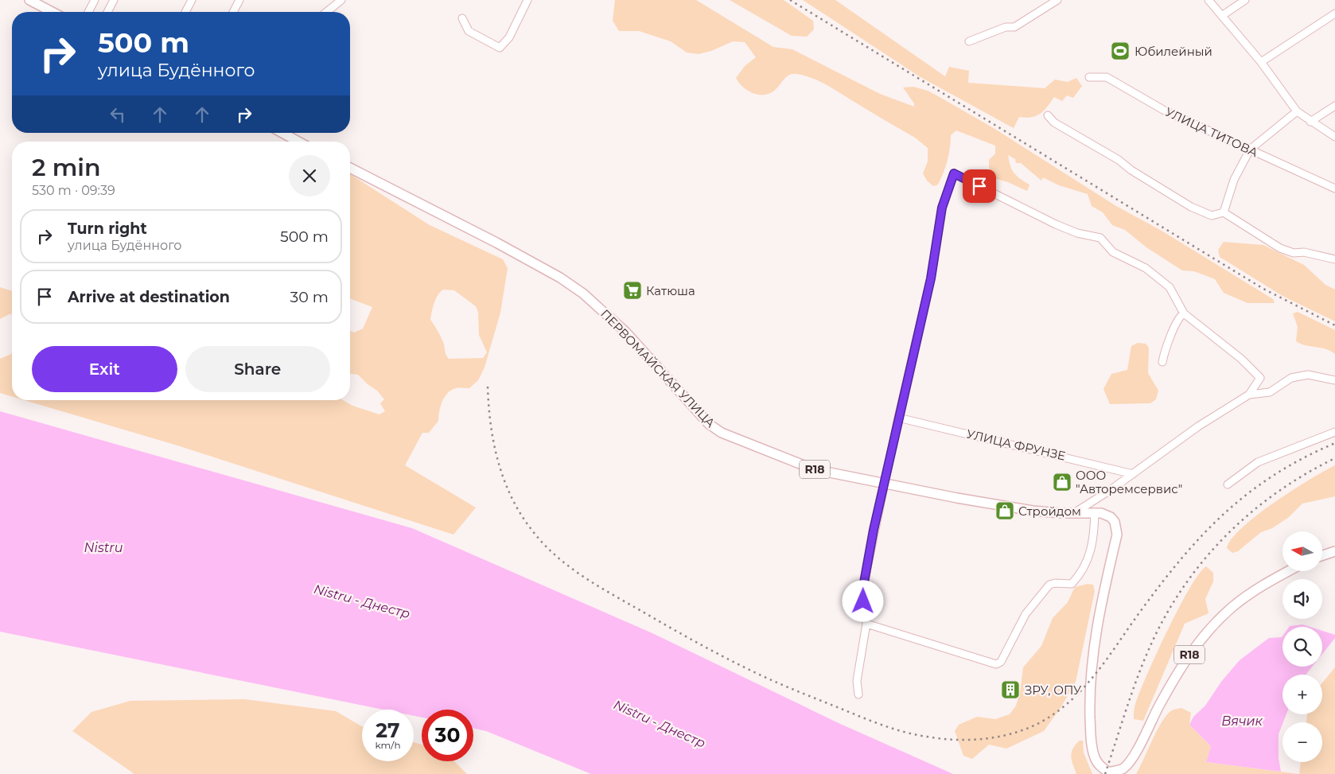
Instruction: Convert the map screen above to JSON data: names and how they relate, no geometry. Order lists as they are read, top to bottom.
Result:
{
  "streets": {
    "main road": ["ПЕРВОМАЙСКАЯ УЛИЦА", "R18"],
    "street": ["УЛИЦА ТИТОВА", "УЛИЦА ФРУНЗЕ"]
  },
  "water": ["Nistru", "Nistru - Днестр", "Вячик"],
  "places": {
    "sports": ["Юбилейный"],
    "supermarket": ["Катюша"],
    "shop": ["ООО \"Авторемсервис\"", "Стройдом"],
    "building": ["ЗРУ, ОПУ"]
  },
  "north": "left",
  "page": {
    "turn": ["500 m", "улица Будённого"],
    "heading": ["2 min", "530 m · 09:39"],
    "list": [
      {
        "name": "Turn right",
        "note": "улица Будённого",
        "value": "500 m"
      },
      {
        "name": "Arrive at destination",
        "value": "30 m"
      }
    ],
    "buttons": ["Exit", "Share"],
    "map_buttons": ["+", "−"],
    "speed": "27 km/h",
    "limit": "30"
  }
}
